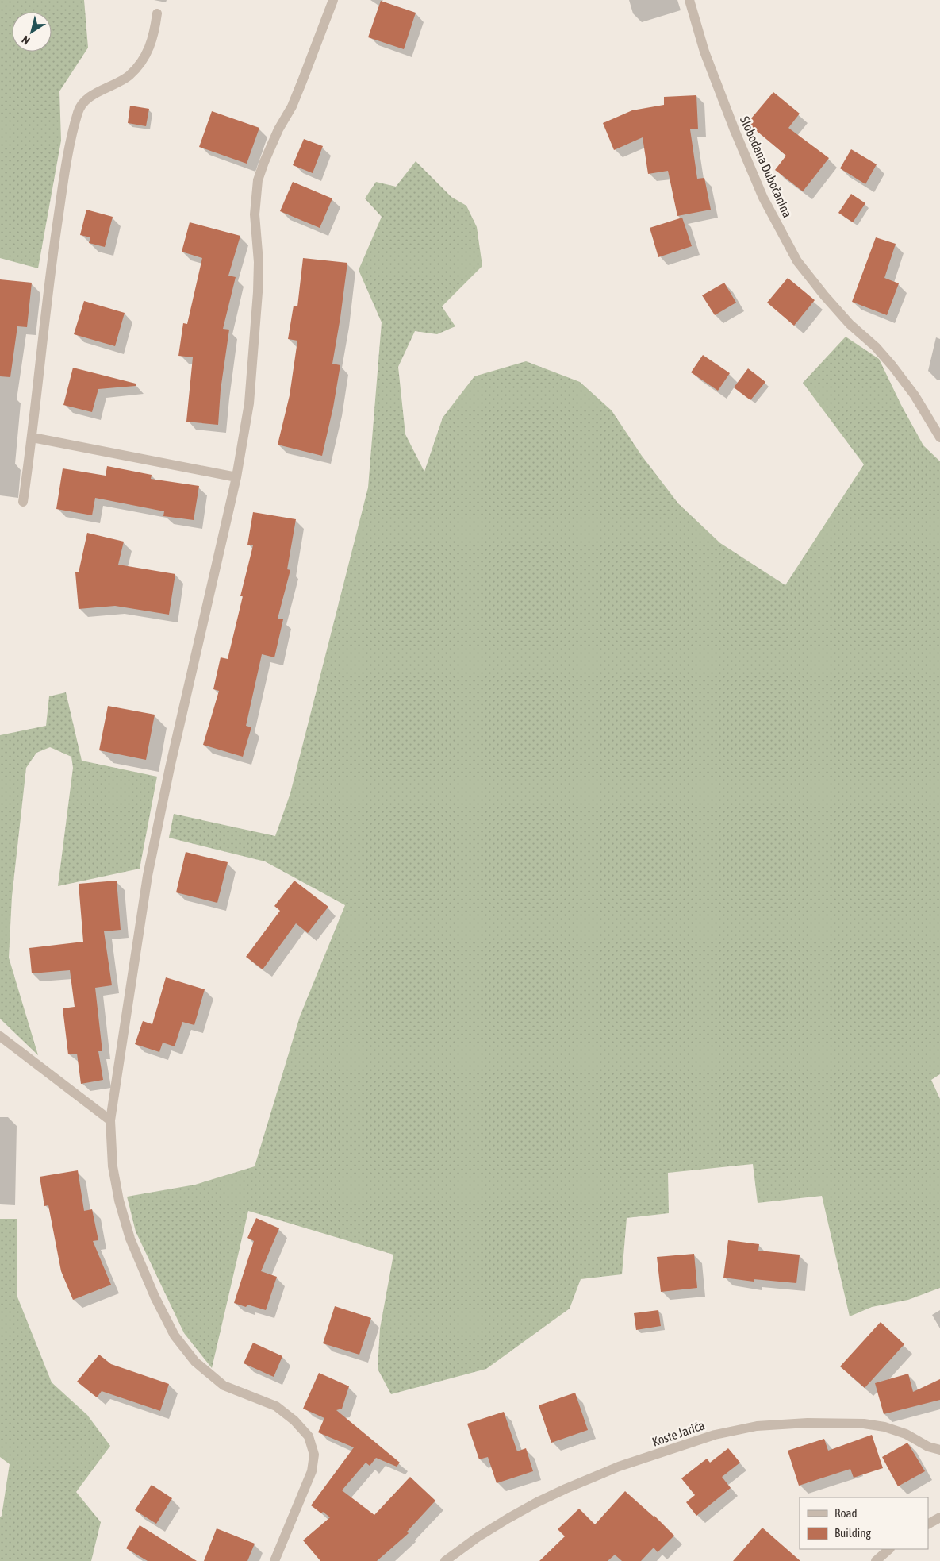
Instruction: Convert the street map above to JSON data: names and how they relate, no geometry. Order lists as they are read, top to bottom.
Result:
{
  "streets": {
    "street": ["Slobodana Dubočanina", "Koste Jarića"]
  },
  "legend": ["Road", "Building"],
  "north": "bottom left"
}
